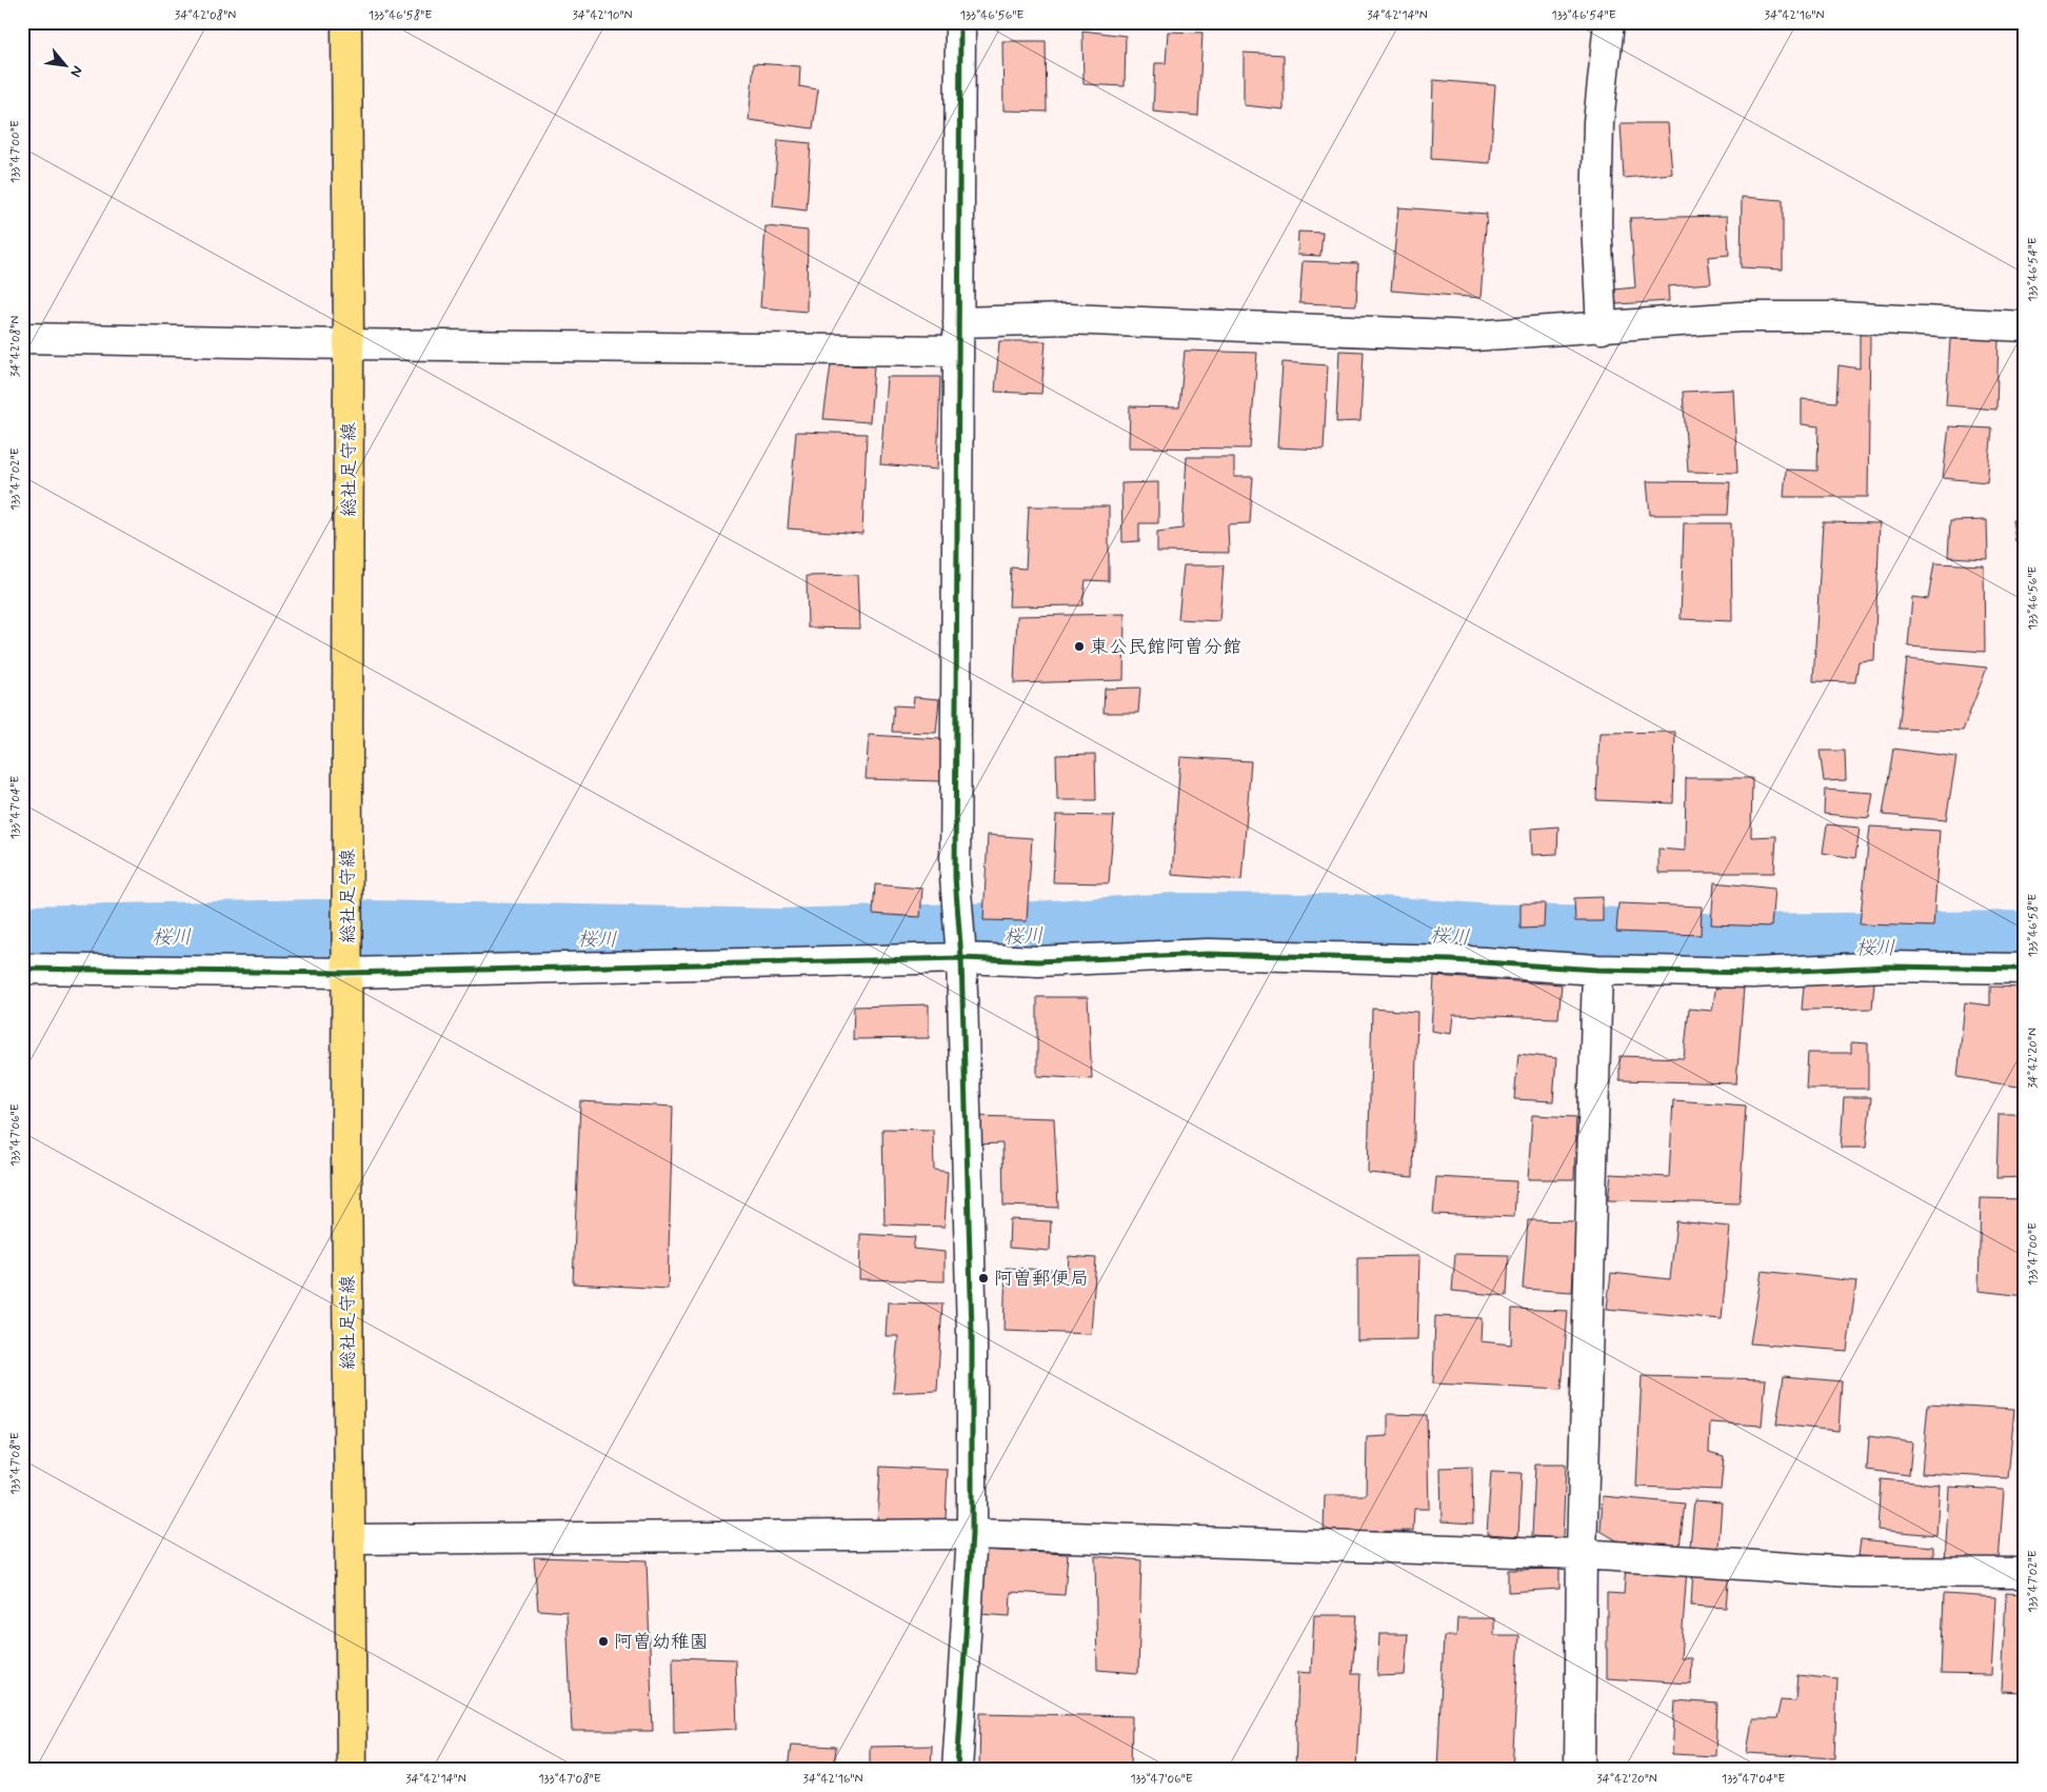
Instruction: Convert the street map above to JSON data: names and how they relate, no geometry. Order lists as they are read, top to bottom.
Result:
{
  "streets": {
    "main road": ["総社足守線"]
  },
  "water": ["桜川"],
  "places": ["東公民館阿曽分館", "阿曽郵便局", "阿曽幼稚園"],
  "north": "bottom right",
  "coordinates": [
    "34°42'08\"N",
    "133°46'58\"E",
    "34°42'10\"N",
    "133°46'56\"E",
    "34°42'14\"N",
    "133°46'54\"E",
    "34°42'16\"N",
    "133°47'00\"E",
    "133°47'02\"E",
    "133°47'04\"E",
    "34°42'20\"N",
    "133°47'06\"E",
    "133°47'08\"E"
  ]
}
